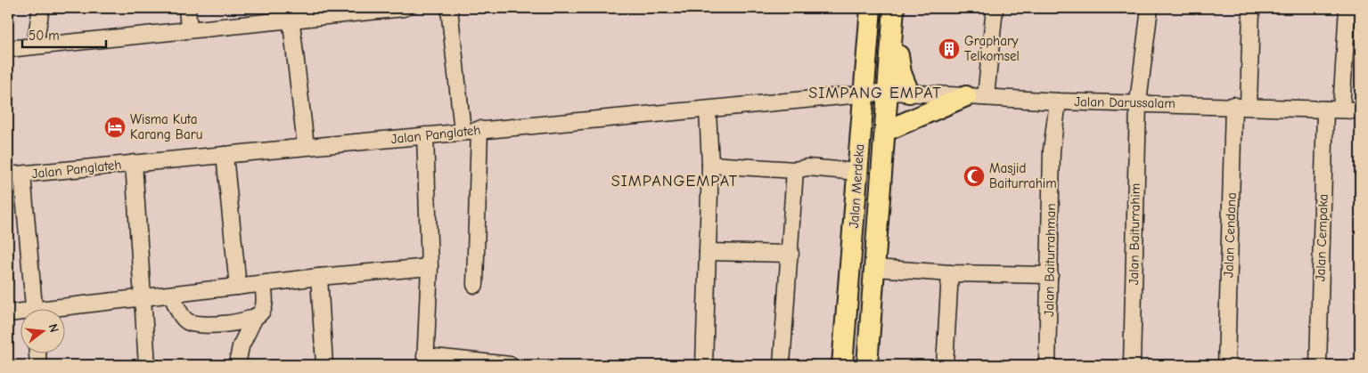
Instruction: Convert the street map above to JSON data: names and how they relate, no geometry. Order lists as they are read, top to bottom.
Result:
{
  "streets": {
    "main road": ["Jalan Merdeka"],
    "street": [
      "Jalan Darussalam",
      "Jalan Panglateh",
      "Jalan Baiturrahim",
      "Jalan Cendana",
      "Jalan Cempaka",
      "Jalan Baiturrahman"
    ]
  },
  "crossings": [
    ["Jalan Darussalam", "Jalan Panglateh"],
    ["Jalan Darussalam", "Jalan Merdeka"],
    ["Jalan Darussalam", "Jalan Baiturrahim"],
    ["Jalan Darussalam", "Jalan Cendana"],
    ["Jalan Darussalam", "Jalan Cempaka"],
    ["Jalan Darussalam", "Jalan Baiturrahman"],
    ["Jalan Panglateh", "Jalan Merdeka"]
  ],
  "districts": ["SIMPANG EMPAT", "SIMPANGEMPAT"],
  "places": {
    "building": ["Graphary Telkomsel"],
    "hotel": ["Wisma Kuta Karang Baru"],
    "mosque": ["Masjid Baiturrahim"]
  },
  "scale_bar": "50 m",
  "north": "right"
}
